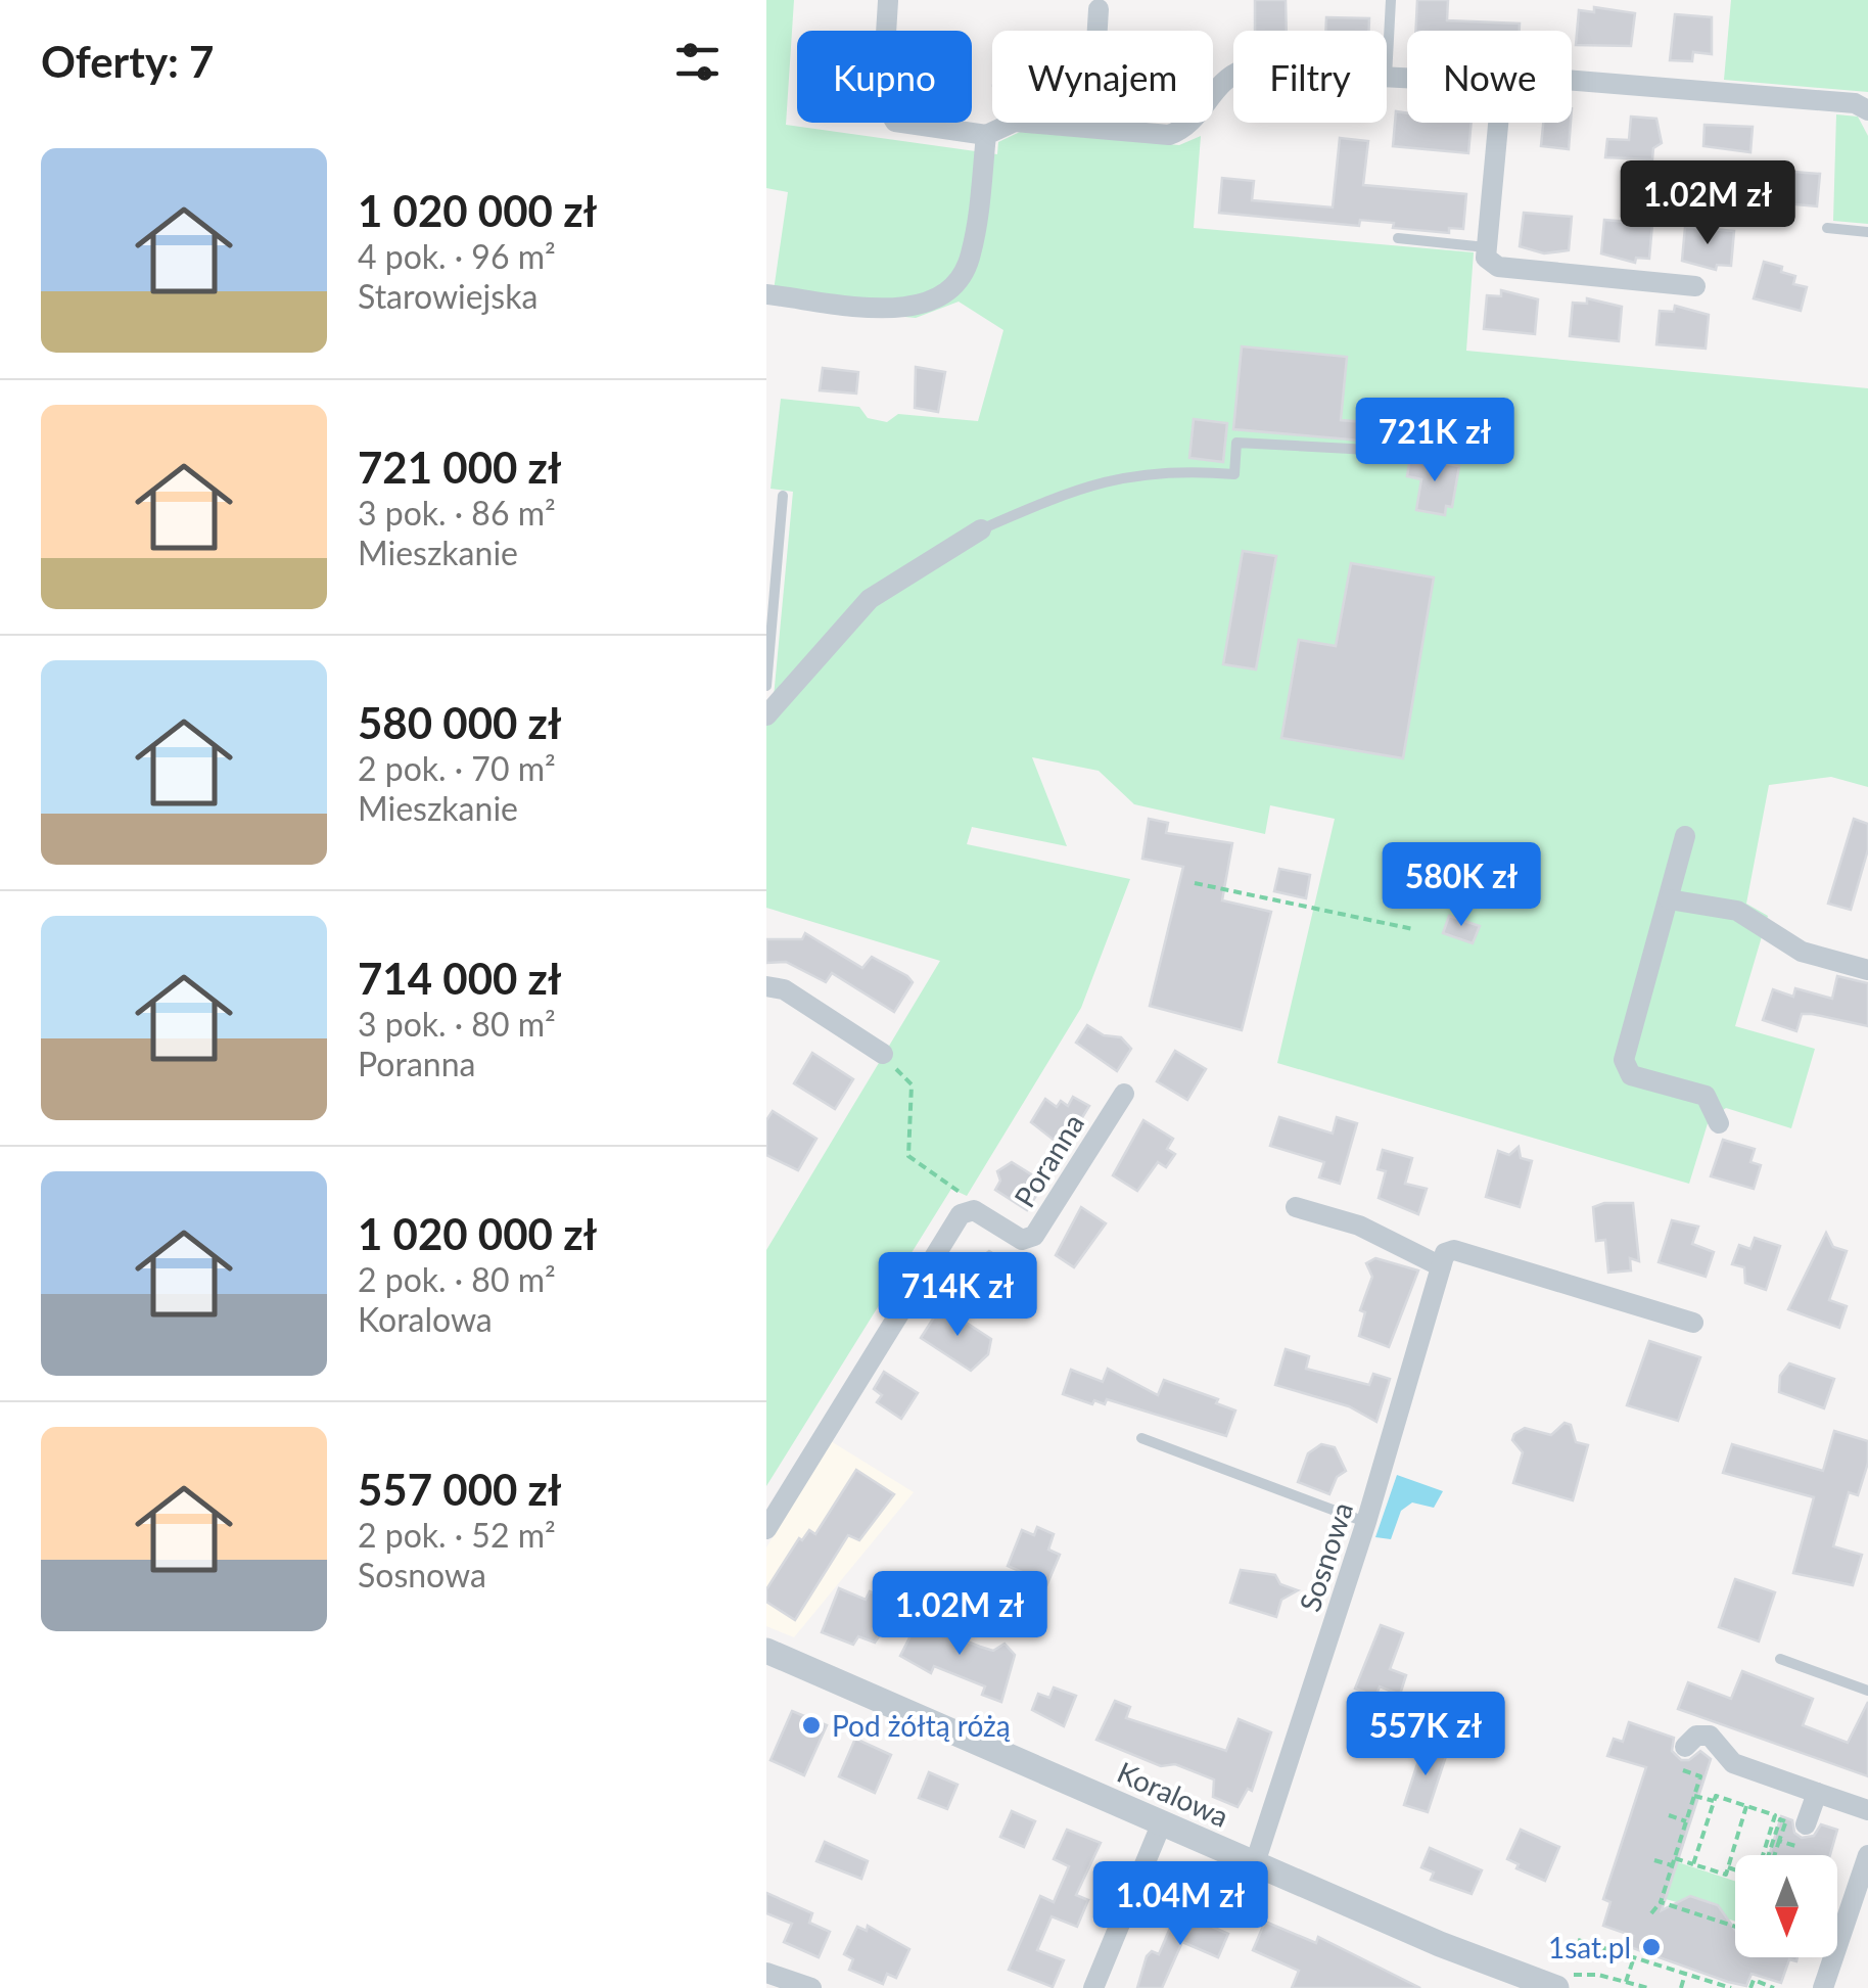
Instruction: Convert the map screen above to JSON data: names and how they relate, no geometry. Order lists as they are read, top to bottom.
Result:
{
  "streets": {
    "street": ["Poranna", "Sosnowa", "Koralowa"]
  },
  "crossings": [
    ["Sosnowa", "Koralowa"]
  ],
  "places": ["Pod żółtą różą", "1sat.pl"],
  "north": "bottom",
  "page": {
    "heading": "Oferty: 7",
    "chip": [
      "Kupno",
      "Wynajem",
      "Filtry",
      "Nowe"
    ],
    "list": [
      {
        "name": "1 020 000 zł",
        "note": "4 pok. · 96 m² · Starowiejska"
      },
      {
        "name": "721 000 zł",
        "note": "3 pok. · 86 m² · Mieszkanie"
      },
      {
        "name": "580 000 zł",
        "note": "2 pok. · 70 m² · Mieszkanie"
      },
      {
        "name": "714 000 zł",
        "note": "3 pok. · 80 m² · Poranna"
      },
      {
        "name": "1 020 000 zł",
        "note": "2 pok. · 80 m² · Koralowa"
      },
      {
        "name": "557 000 zł",
        "note": "2 pok. · 52 m² · Sosnowa"
      }
    ],
    "price": [
      "1.02M zł",
      "721K zł",
      "580K zł",
      "714K zł",
      "1.02M zł",
      "557K zł",
      "1.04M zł"
    ]
  }
}
